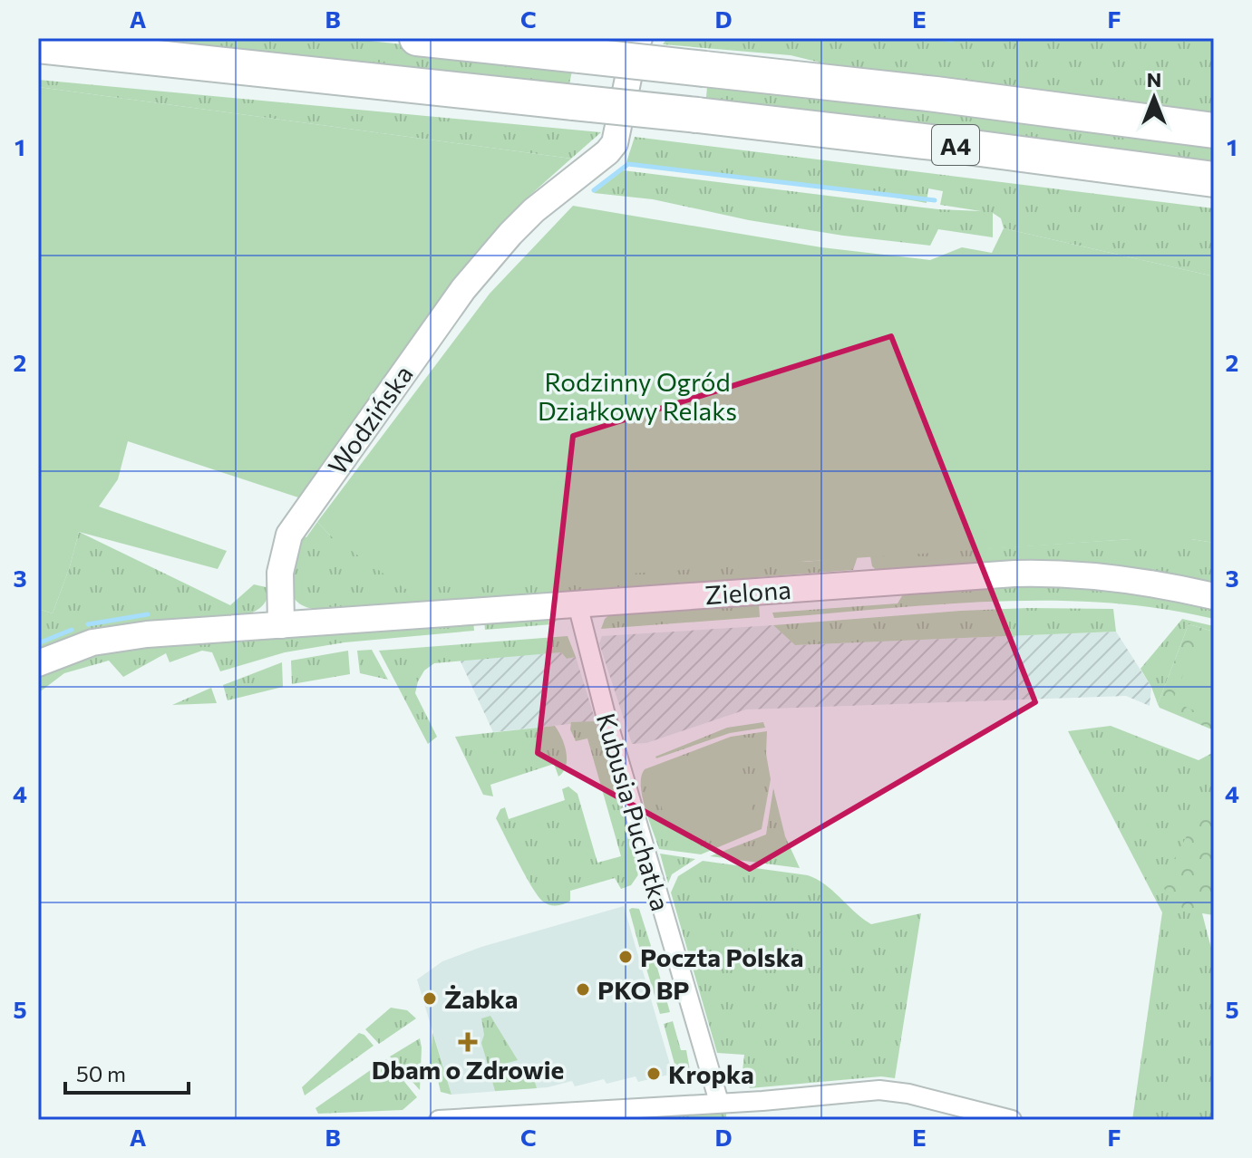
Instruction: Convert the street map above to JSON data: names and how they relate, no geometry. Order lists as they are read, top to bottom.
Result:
{
  "streets": {
    "highway": ["A4"],
    "main road": ["Wodzińska", "Zielona"],
    "street": ["Kubusia Puchatka"]
  },
  "crossings": [
    ["Wodzińska", "Zielona"],
    ["Zielona", "Kubusia Puchatka"]
  ],
  "parks": ["Rodzinny Ogród Działkowy Relaks"],
  "places": {
    "other": [
      "Poczta Polska",
      "PKO BP",
      "Żabka",
      "Kropka"
    ],
    "health": ["Dbam o Zdrowie"]
  },
  "scale_bar": "50 m",
  "north": "top",
  "grid": {
    "columns": [
      "A",
      "B",
      "C",
      "D",
      "E",
      "F"
    ],
    "rows": [
      "1",
      "2",
      "3",
      "4",
      "5"
    ]
  }
}
